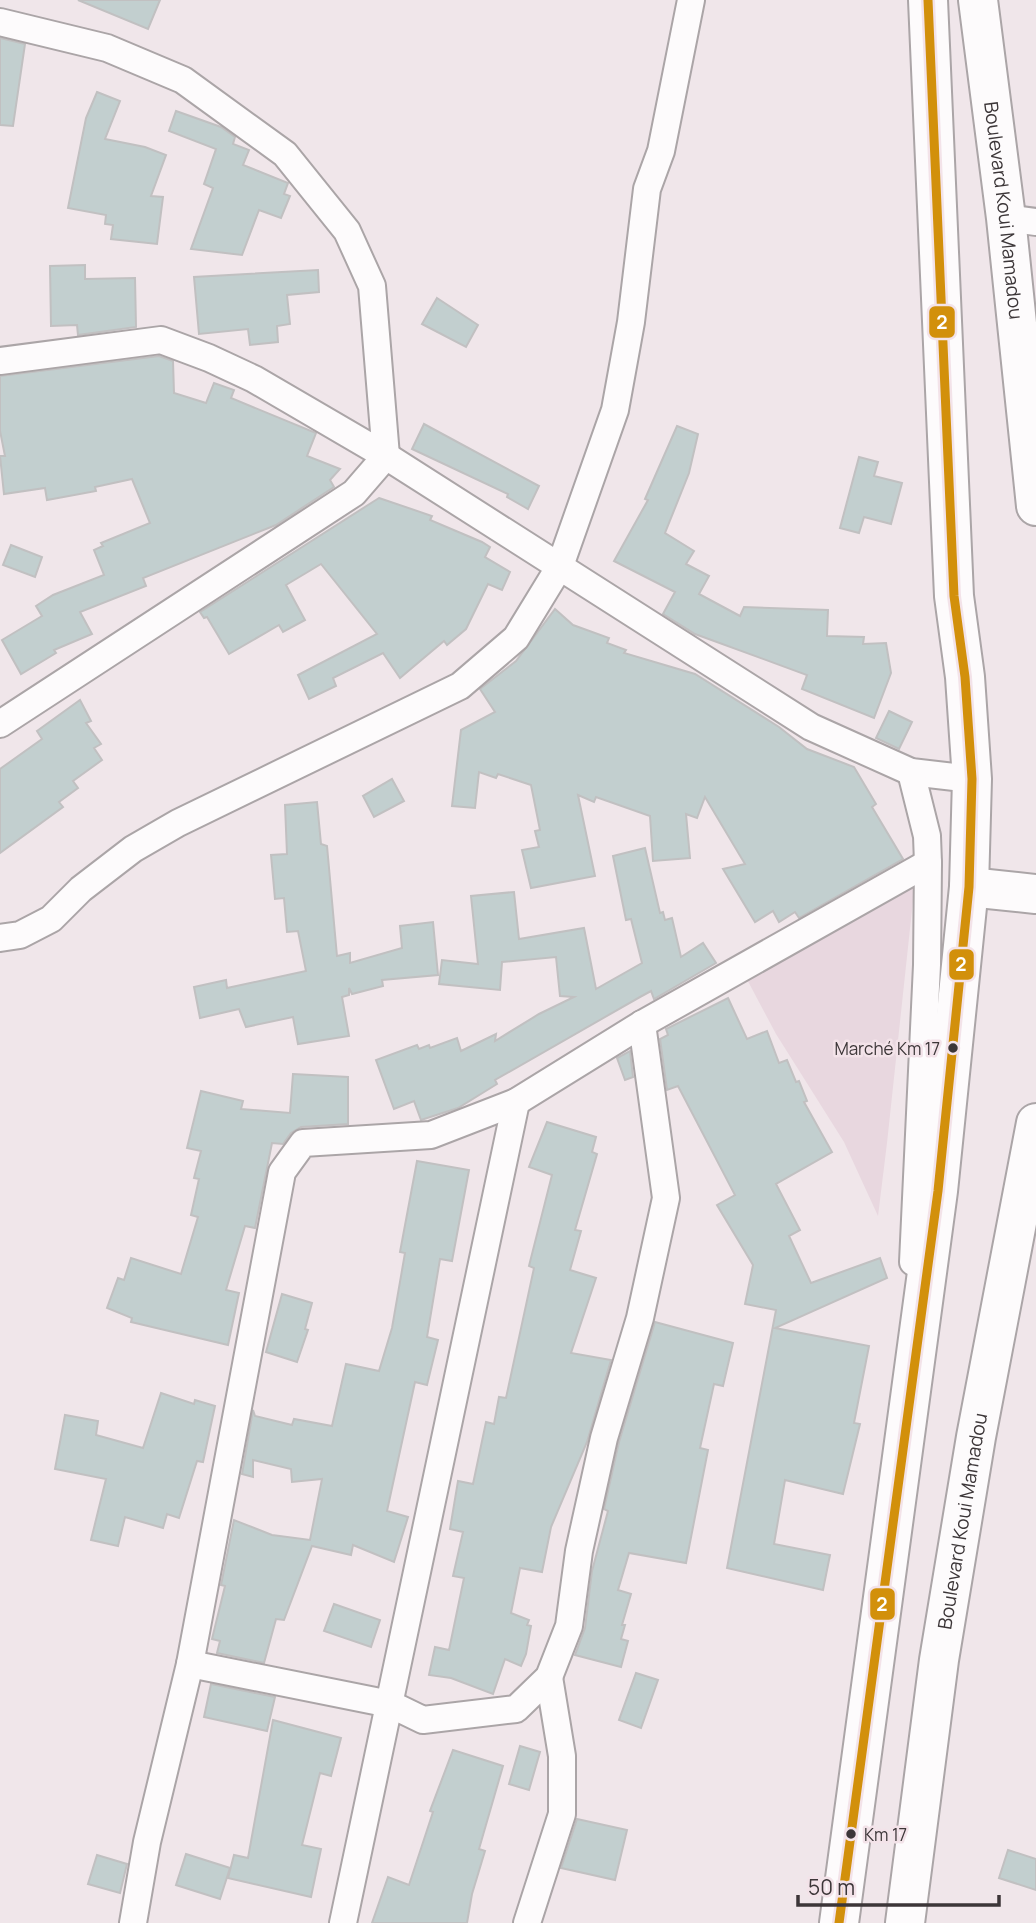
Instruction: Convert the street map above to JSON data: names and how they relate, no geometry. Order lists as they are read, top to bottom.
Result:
{
  "streets": {
    "main road": ["Boulevard Koui Mamadou"]
  },
  "places": ["Marché Km 17", "Km 17"],
  "lines": ["transit line 2"],
  "scale_bar": "50 m"
}
